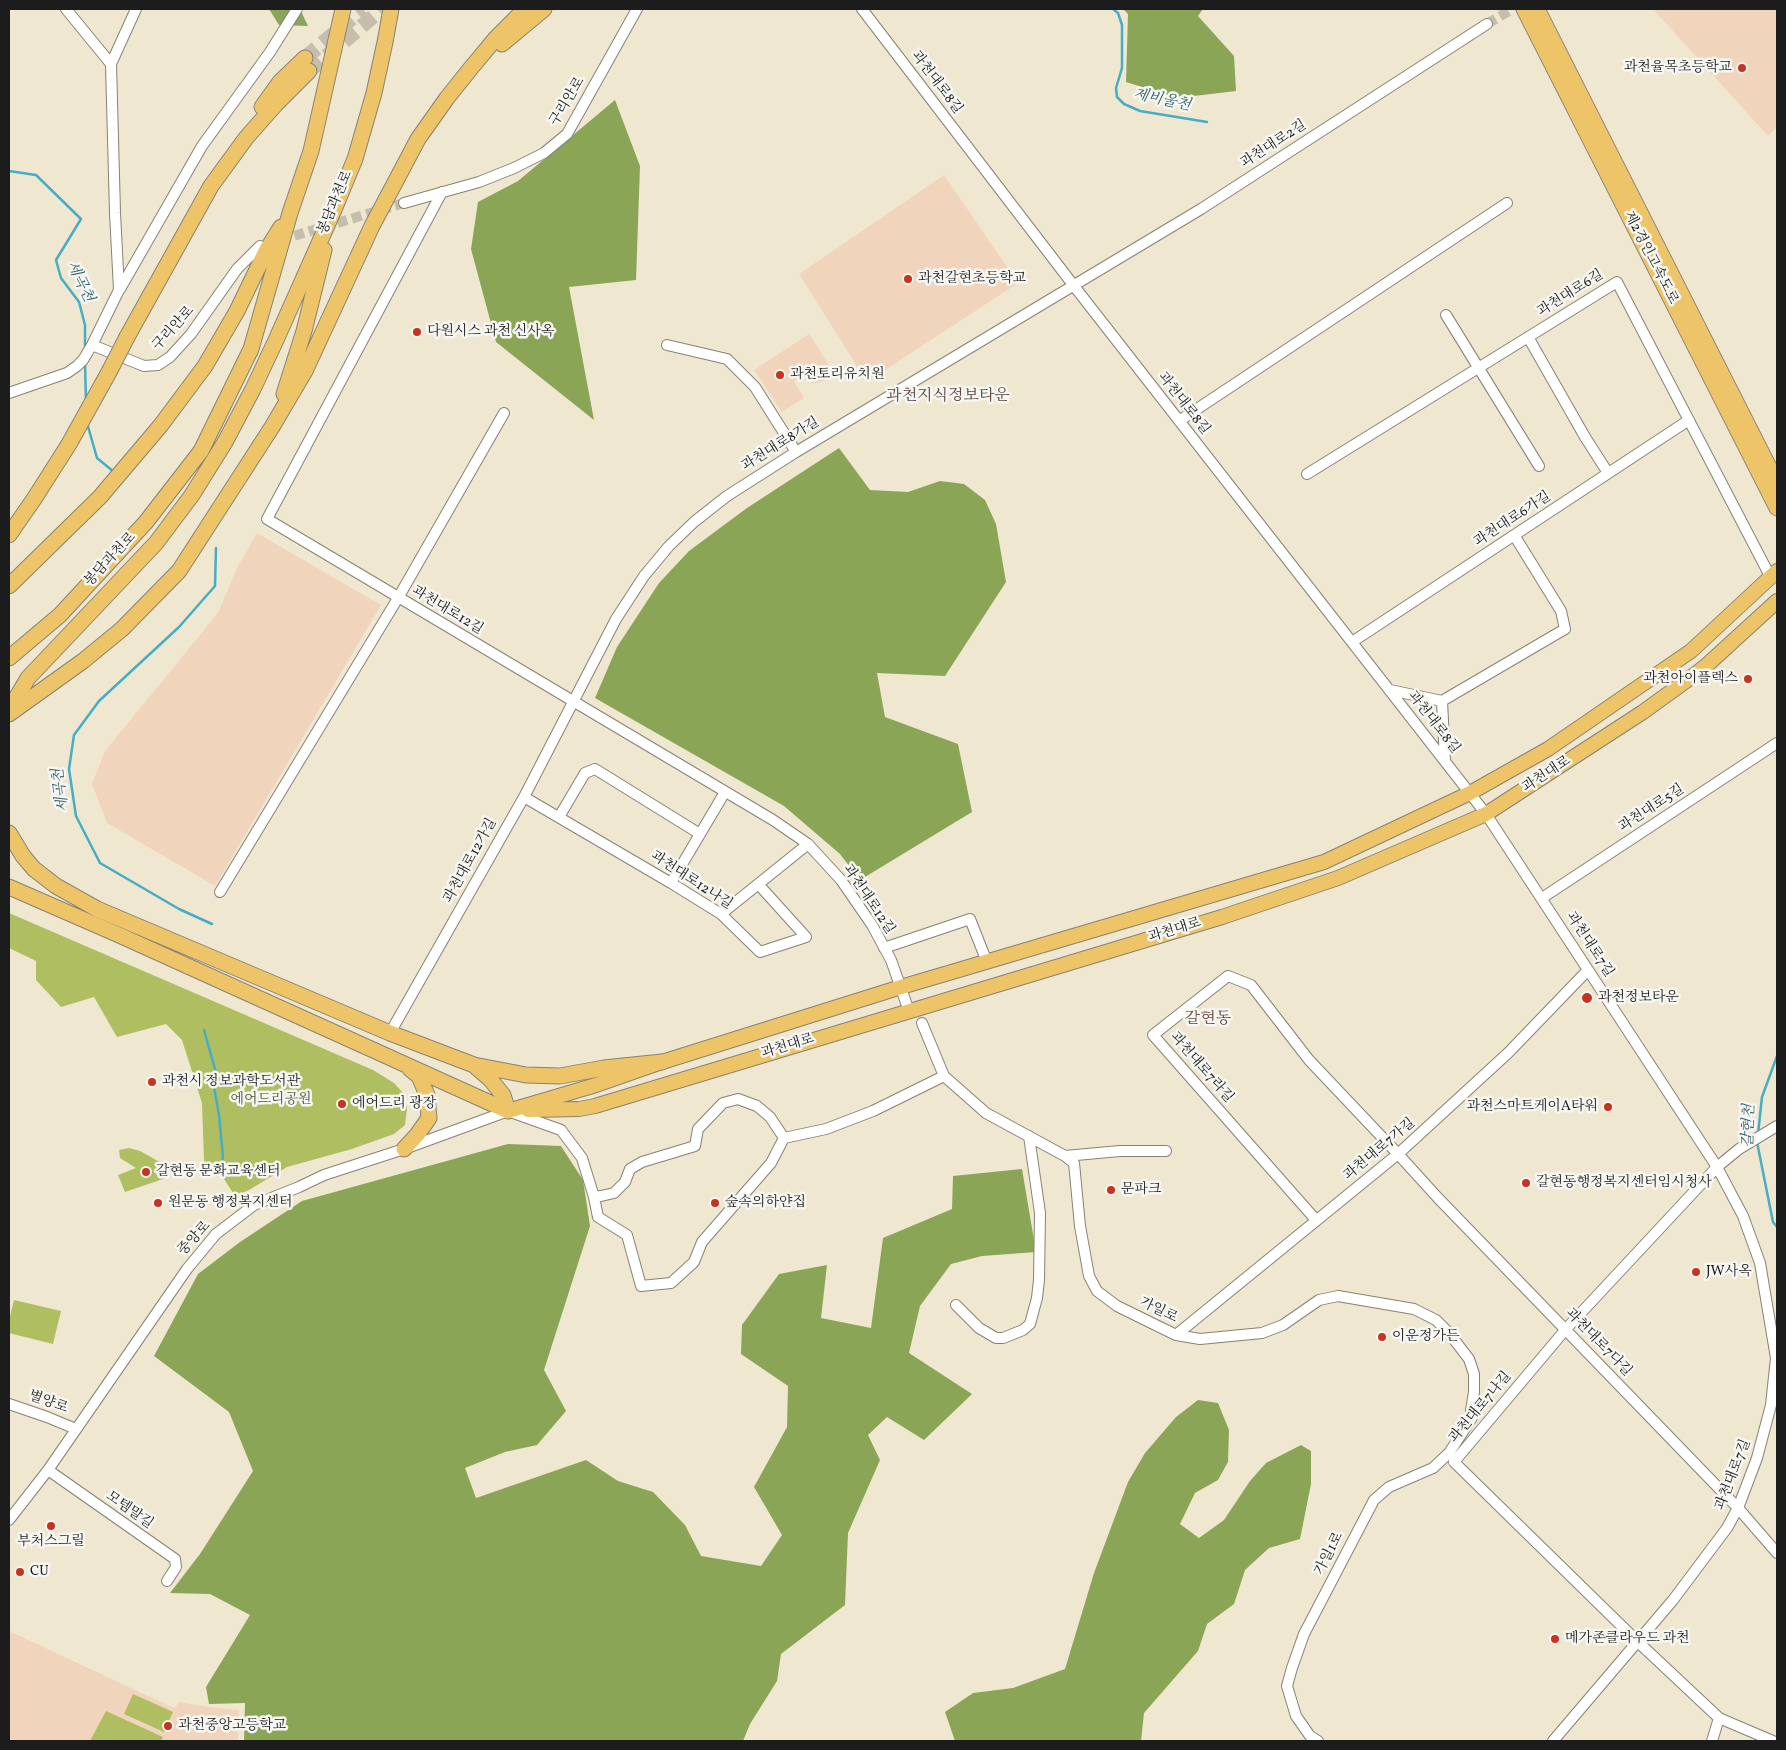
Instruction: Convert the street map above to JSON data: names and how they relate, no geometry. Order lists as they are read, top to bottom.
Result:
{
  "streets": {
    "highway": ["봉담과천로", "제2경인고속도로"],
    "main road": ["과천대로"],
    "street": [
      "과천대로8길",
      "구리안로",
      "과천대로2길",
      "과천대로6길",
      "과천대로8가길",
      "과천대로6가길",
      "과천대로12길",
      "과천대로5길",
      "과천대로12가길",
      "과천대로12나길",
      "과천대로7길",
      "과천대로7라길",
      "과천대로7가길",
      "중앙로",
      "가일로",
      "과천대로7다길",
      "별양로",
      "과천대로7나길",
      "모템말길",
      "가일1로"
    ]
  },
  "crossings": [
    ["과천대로8길", "과천대로2길"],
    ["과천대로8길", "과천대로8가길"],
    ["과천대로8길", "과천대로6가길"],
    ["과천대로8길", "과천대로"],
    ["과천대로8길", "과천대로7길"],
    ["구리안로", "과천대로12길"],
    ["과천대로2길", "과천대로8가길"],
    ["과천대로6길", "과천대로6가길"],
    ["과천대로6길", "과천대로"],
    ["과천대로8가길", "과천대로12길"],
    ["과천대로8가길", "과천대로12가길"],
    ["과천대로12길", "과천대로"],
    ["과천대로12길", "과천대로12가길"],
    ["과천대로", "과천대로7길"],
    ["과천대로", "중앙로"],
    ["과천대로5길", "과천대로7길"],
    ["과천대로12가길", "과천대로12나길"],
    ["과천대로7길", "과천대로7가길"],
    ["과천대로7길", "과천대로7다길"],
    ["과천대로7길", "과천대로7나길"],
    ["과천대로7라길", "과천대로7가길"],
    ["과천대로7라길", "과천대로7다길"],
    ["과천대로7가길", "가일로"],
    ["과천대로7가길", "과천대로7다길"],
    ["중앙로", "별양로"],
    ["중앙로", "모템말길"],
    ["가일로", "가일1로"],
    ["과천대로7다길", "과천대로7나길"]
  ],
  "districts": ["과천지식정보타운", "갈현동"],
  "water": ["제비울천", "세곡천", "갈현천"],
  "parks": ["에어드리공원"],
  "places": [
    "과천율목초등학교",
    "과천갈현초등학교",
    "다원시스 과천 신사옥",
    "과천토리유치원",
    "과천아이플렉스",
    "과천정보타운",
    "과천시 정보과학도서관",
    "에어드리 광장",
    "과천스마트케이A타워",
    "갈현동 문화교육센터",
    "갈현동행정복지센터임시청사",
    "문파크",
    "원문동 행정복지센터",
    "숲속의하얀집",
    "JW사옥",
    "이운정가든",
    "부처스그릴",
    "CU",
    "메가존클라우드 과천",
    "과천중앙고등학교"
  ]
}
